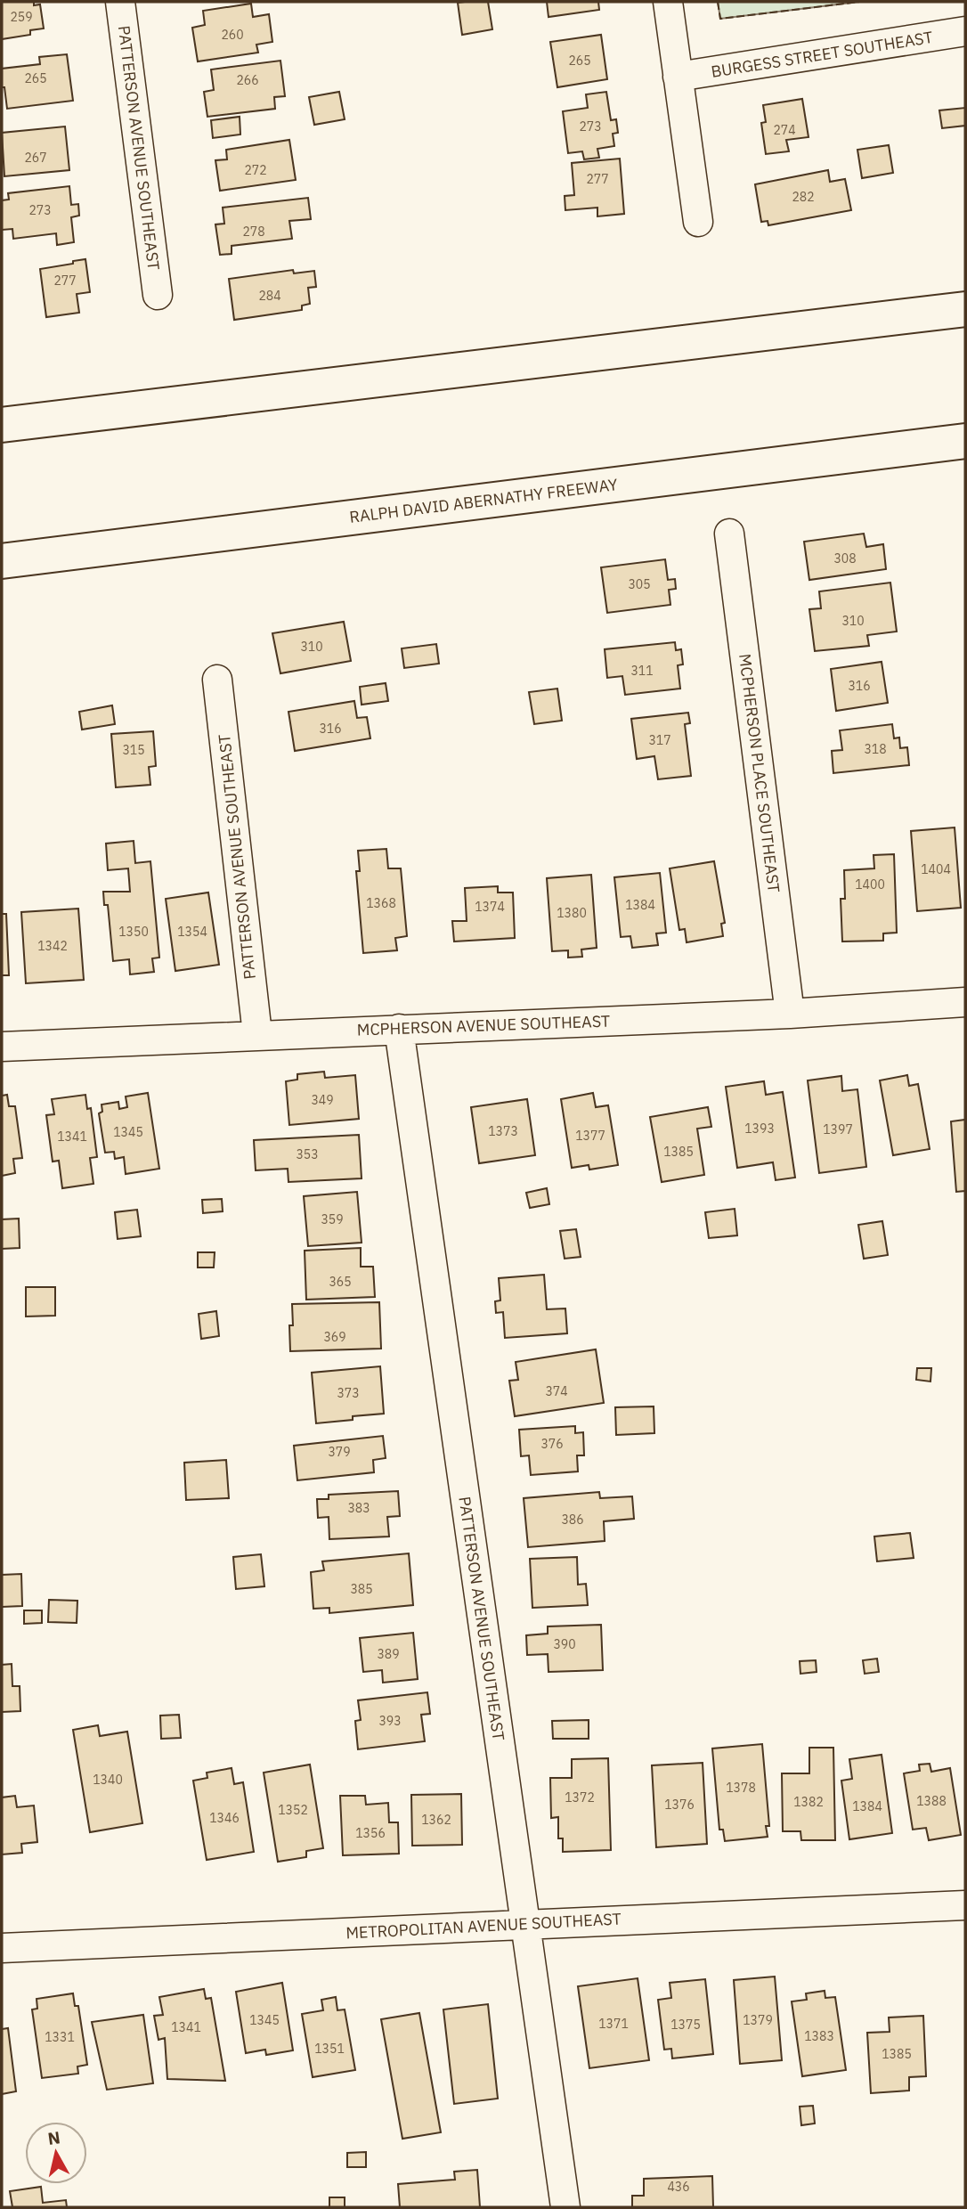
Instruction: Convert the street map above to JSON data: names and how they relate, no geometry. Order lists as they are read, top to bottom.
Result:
{
  "streets": {
    "highway": ["RALPH DAVID ABERNATHY FREEWAY"],
    "street": [
      "BURGESS STREET SOUTHEAST",
      "PATTERSON AVENUE SOUTHEAST",
      "MCPHERSON PLACE SOUTHEAST",
      "MCPHERSON AVENUE SOUTHEAST",
      "METROPOLITAN AVENUE SOUTHEAST"
    ]
  },
  "crossings": [
    ["PATTERSON AVENUE SOUTHEAST", "MCPHERSON AVENUE SOUTHEAST"],
    ["PATTERSON AVENUE SOUTHEAST", "METROPOLITAN AVENUE SOUTHEAST"],
    ["MCPHERSON PLACE SOUTHEAST", "MCPHERSON AVENUE SOUTHEAST"]
  ],
  "house_numbers": [
    "259",
    "260",
    "265",
    "265",
    "266",
    "273",
    "274",
    "267",
    "272",
    "277",
    "282",
    "273",
    "278",
    "277",
    "284",
    "308",
    "305",
    "310",
    "310",
    "311",
    "316",
    "316",
    "317",
    "318",
    "315",
    "1404",
    "1400",
    "1368",
    "1384",
    "1374",
    "1380",
    "1350",
    "1354",
    "1342",
    "349",
    "1393",
    "1397",
    "1373",
    "1345",
    "1377",
    "1341",
    "1385",
    "353",
    "359",
    "365",
    "369",
    "374",
    "373",
    "376",
    "379",
    "383",
    "386",
    "385",
    "390",
    "389",
    "393",
    "1340",
    "1378",
    "1372",
    "1388",
    "1382",
    "1376",
    "1384",
    "1352",
    "1346",
    "1362",
    "1356",
    "1345",
    "1379",
    "1371",
    "1375",
    "1341",
    "1383",
    "1331",
    "1351",
    "1385",
    "436"
  ],
  "north": "top"
}
